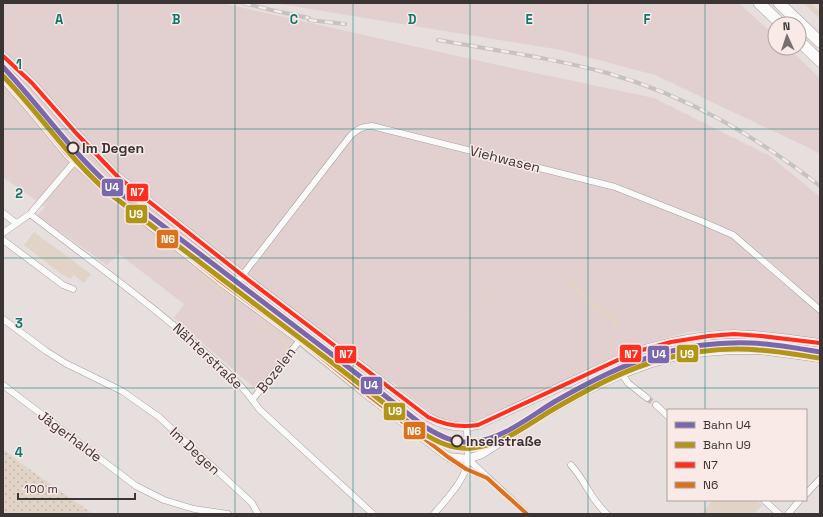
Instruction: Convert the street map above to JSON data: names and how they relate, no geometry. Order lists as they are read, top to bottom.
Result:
{
  "streets": {
    "street": [
      "Viehwasen",
      "Nähterstraße",
      "Bozelen",
      "Jägerhalde",
      "Im Degen"
    ]
  },
  "crossings": [
    ["Nähterstraße", "Bozelen"]
  ],
  "places": ["Im Degen", "Inselstraße"],
  "lines": [
    "transit line N7",
    "rail line U4",
    "rail line U9",
    "transit line N6"
  ],
  "legend": [
    "Bahn U4",
    "Bahn U9",
    "N7",
    "N6"
  ],
  "scale_bar": "100 m",
  "north": "top",
  "grid": {
    "columns": [
      "A",
      "B",
      "C",
      "D",
      "E",
      "F"
    ],
    "rows": [
      "1",
      "2",
      "3",
      "4"
    ]
  }
}
